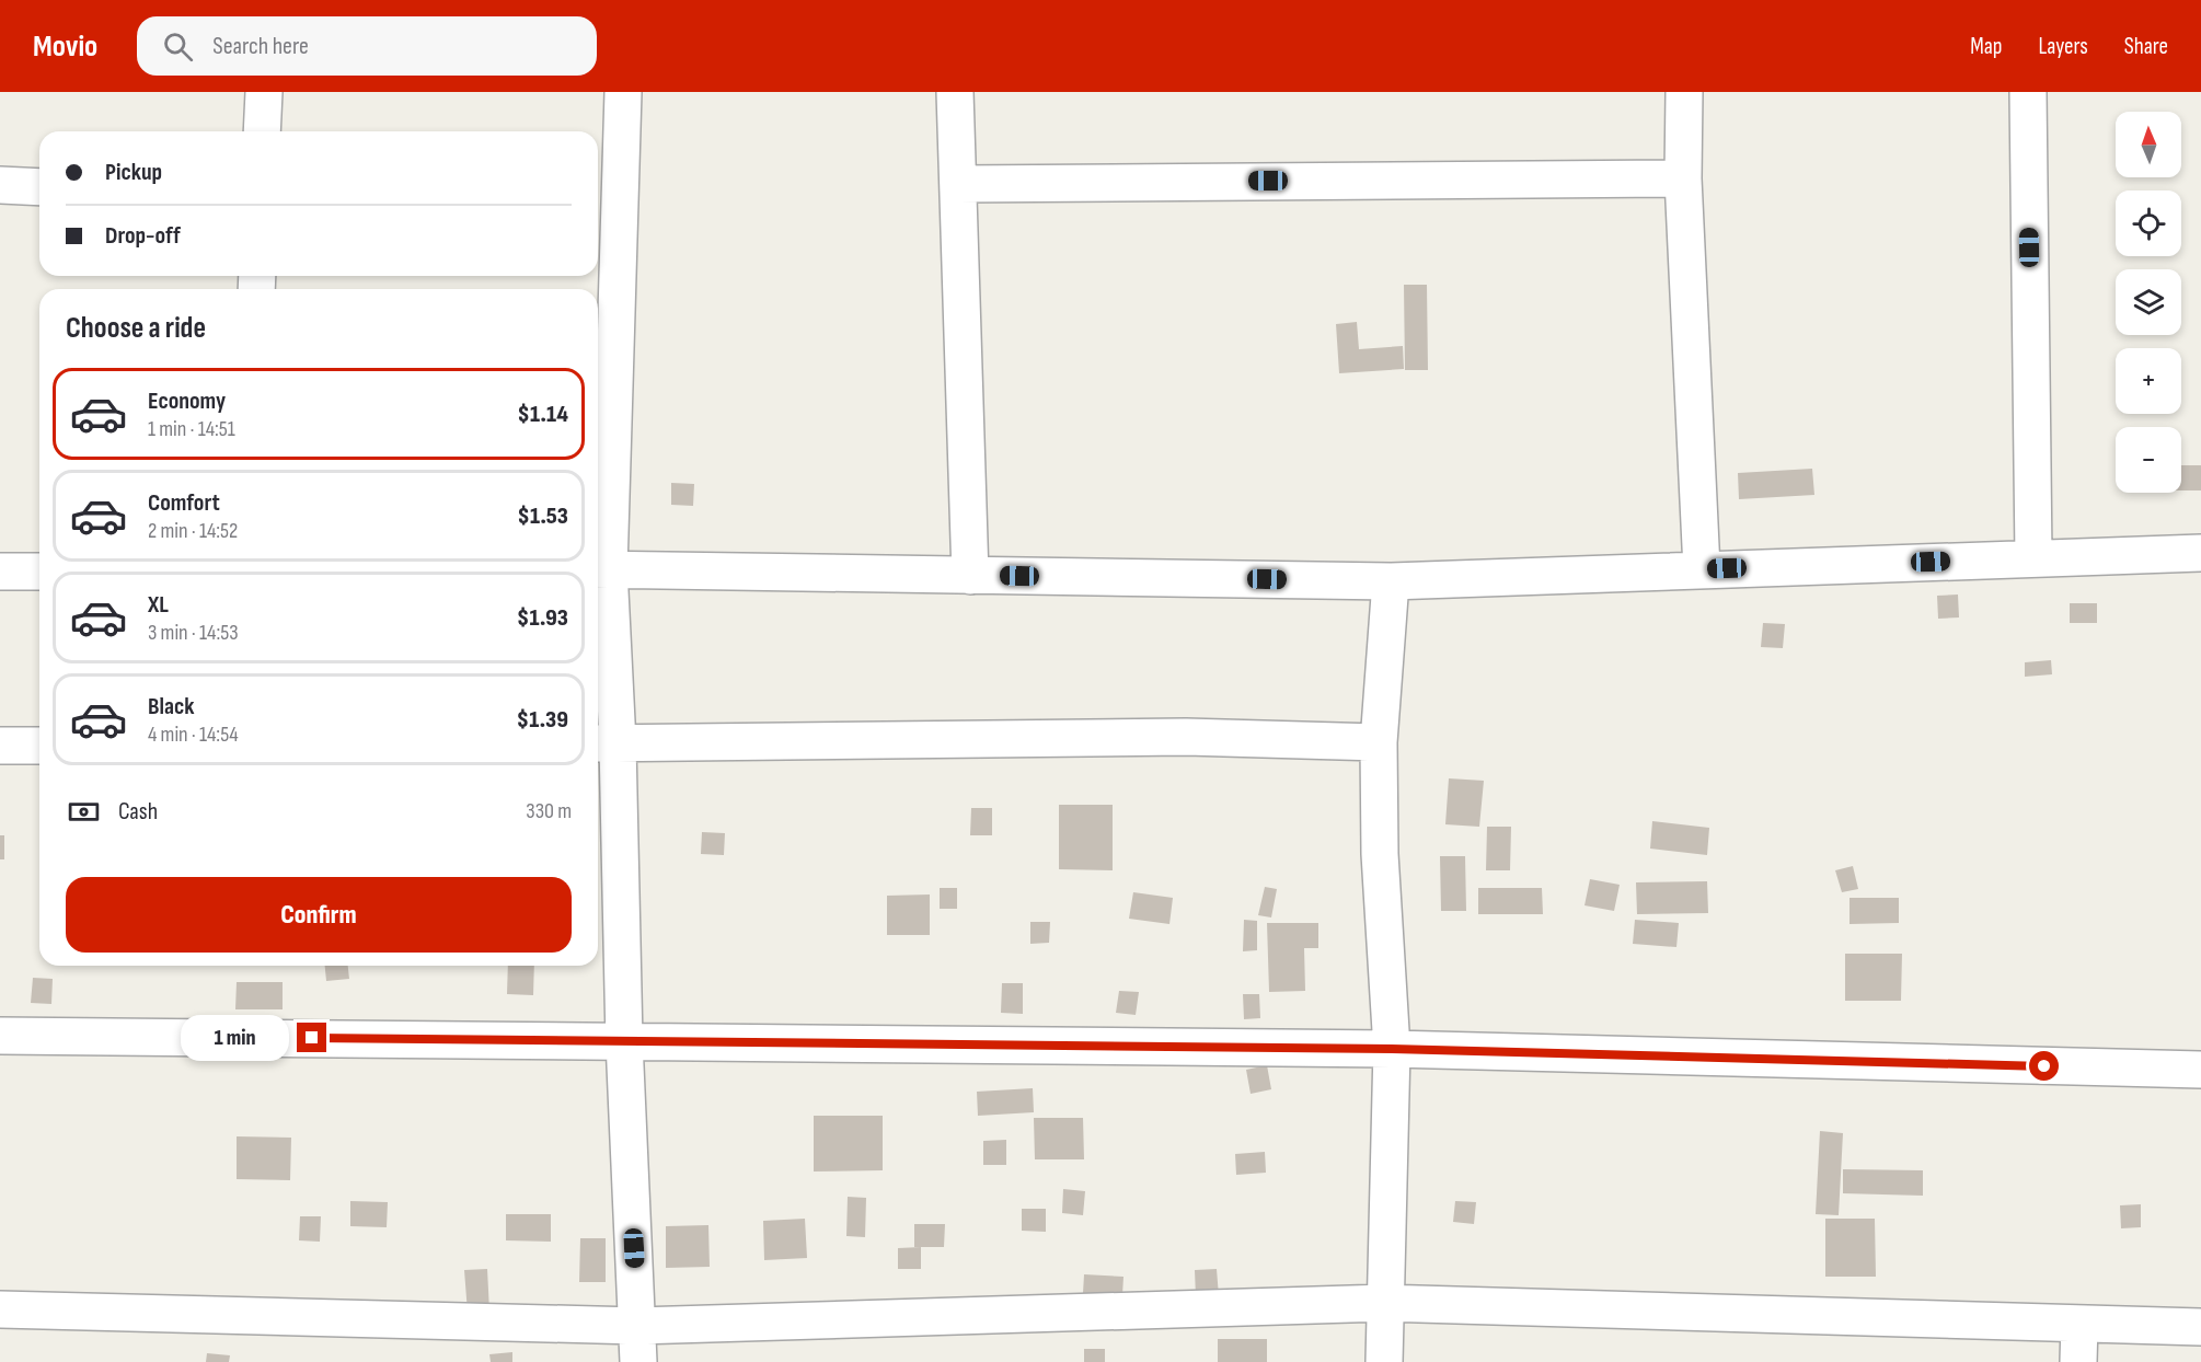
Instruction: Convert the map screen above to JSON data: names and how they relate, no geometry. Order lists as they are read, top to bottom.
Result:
{
  "north": "top",
  "page": {
    "header": "Movio",
    "search": "Search here",
    "nav": ["Map", "Layers", "Share"],
    "map_buttons": ["+", "−"],
    "banner": ["Pickup", "Drop-off"],
    "heading": "Choose a ride",
    "list": [
      {
        "name": "Economy",
        "note": "1 min · 14:51",
        "value": "$1.14"
      },
      {
        "name": "Comfort",
        "note": "2 min · 14:52",
        "value": "$1.53"
      },
      {
        "name": "XL",
        "note": "3 min · 14:53",
        "value": "$1.93"
      },
      {
        "name": "Black",
        "note": "4 min · 14:54",
        "value": "$1.39"
      }
    ],
    "pay": ["Cash", "330 m"],
    "buttons": "Confirm",
    "bubble": "1 min"
  }
}
